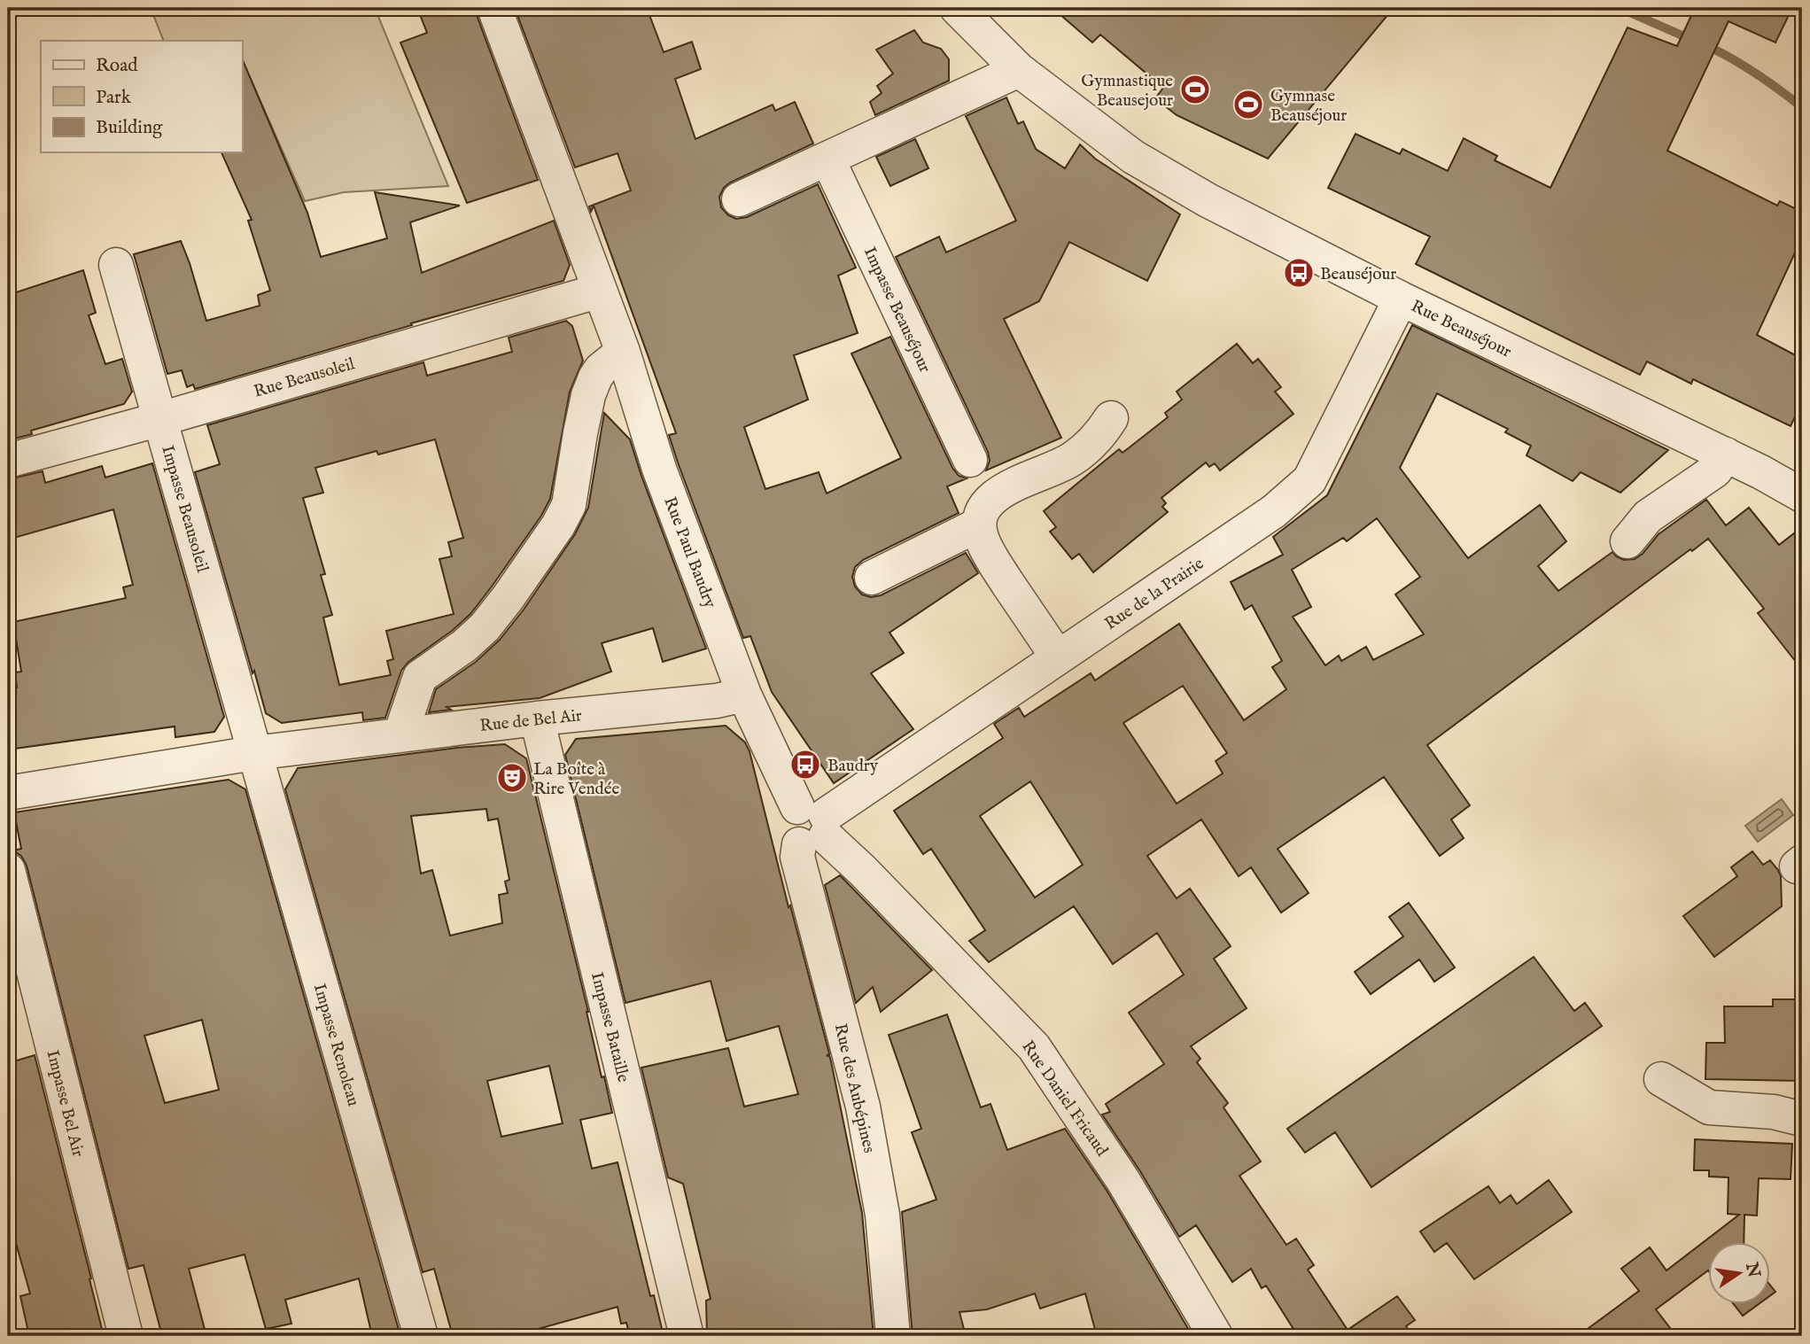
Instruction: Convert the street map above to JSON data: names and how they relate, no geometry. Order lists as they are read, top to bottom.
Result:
{
  "streets": {
    "street": [
      "Impasse Beauséjour",
      "Rue Beauséjour",
      "Rue Beausoleil",
      "Impasse Beausoleil",
      "Rue Paul Baudry",
      "Rue de la Prairie",
      "Rue de Bel Air",
      "Impasse Bataille",
      "Impasse Renoleau",
      "Rue des Aubépines",
      "Rue Daniel Fricaud",
      "Impasse Bel Air"
    ]
  },
  "crossings": [
    ["Rue Beauséjour", "Rue de la Prairie"],
    ["Rue Beausoleil", "Impasse Beausoleil"],
    ["Rue Beausoleil", "Rue Paul Baudry"],
    ["Impasse Beausoleil", "Rue de Bel Air"],
    ["Impasse Beausoleil", "Impasse Renoleau"],
    ["Rue Paul Baudry", "Rue de la Prairie"],
    ["Rue Paul Baudry", "Rue de Bel Air"],
    ["Rue Paul Baudry", "Rue des Aubépines"],
    ["Rue Paul Baudry", "Rue Daniel Fricaud"],
    ["Rue de la Prairie", "Rue des Aubépines"],
    ["Rue de la Prairie", "Rue Daniel Fricaud"],
    ["Rue de Bel Air", "Impasse Bataille"],
    ["Rue de Bel Air", "Impasse Renoleau"],
    ["Rue des Aubépines", "Rue Daniel Fricaud"]
  ],
  "places": {
    "sports": ["Gymnastique Beausejour", "Gymnase Beauséjour"],
    "bus stop": ["Beauséjour", "Baudry"],
    "theatre": ["La Boîte à Rire Vendée"]
  },
  "legend": ["Road", "Park", "Building"],
  "north": "right"
}
